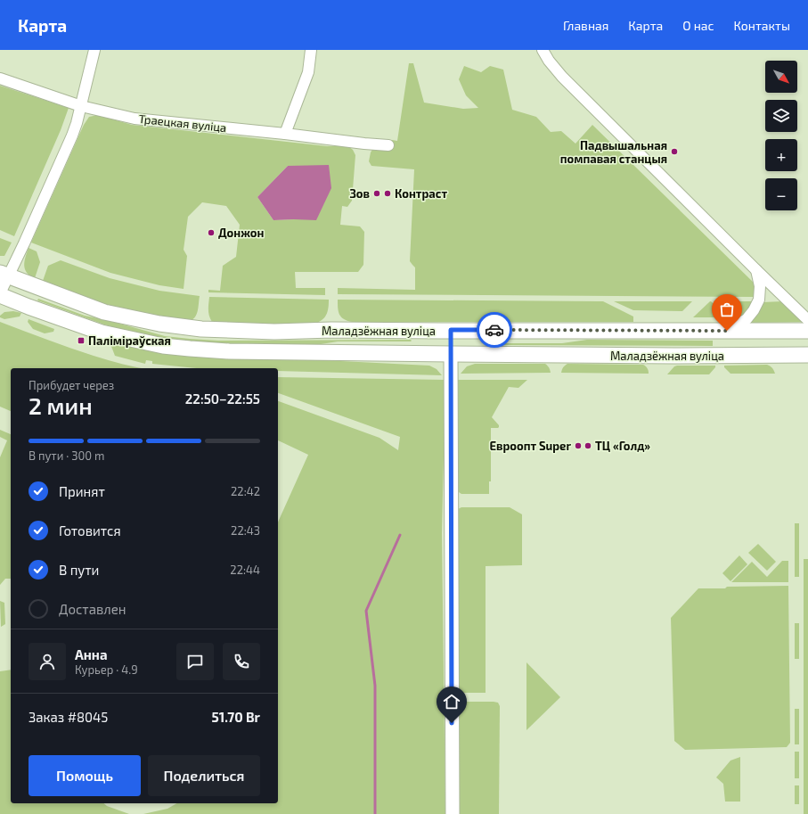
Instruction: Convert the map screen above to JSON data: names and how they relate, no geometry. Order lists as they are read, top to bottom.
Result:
{
  "streets": {
    "main road": ["Маладзёжная вуліца"],
    "street": ["Траецкая вуліца"]
  },
  "places": {
    "other": [
      "Падвышальная помпавая станцыя",
      "Зов",
      "Контраст",
      "Донжон",
      "Евроопт Super",
      "ТЦ «Голд»"
    ],
    "transit": ["Паліміраўская"]
  },
  "north": "bottom right",
  "page": {
    "header": "Карта",
    "nav": [
      "Главная",
      "Карта",
      "О нас",
      "Контакты"
    ],
    "map_buttons": ["+", "−"],
    "heading": ["2 мин", "Прибудет через", "22:50–22:55"],
    "panel": [
      "Анна",
      "Курьер · 4.9",
      "Заказ #8045",
      "51.70 Br"
    ],
    "bar": "В пути · 300 m",
    "list": [
      ["Принят", "22:42"],
      ["Готовится", "22:43"],
      ["В пути", "22:44"],
      "Доставлен"
    ],
    "buttons": ["Помощь", "Поделиться"]
  }
}
